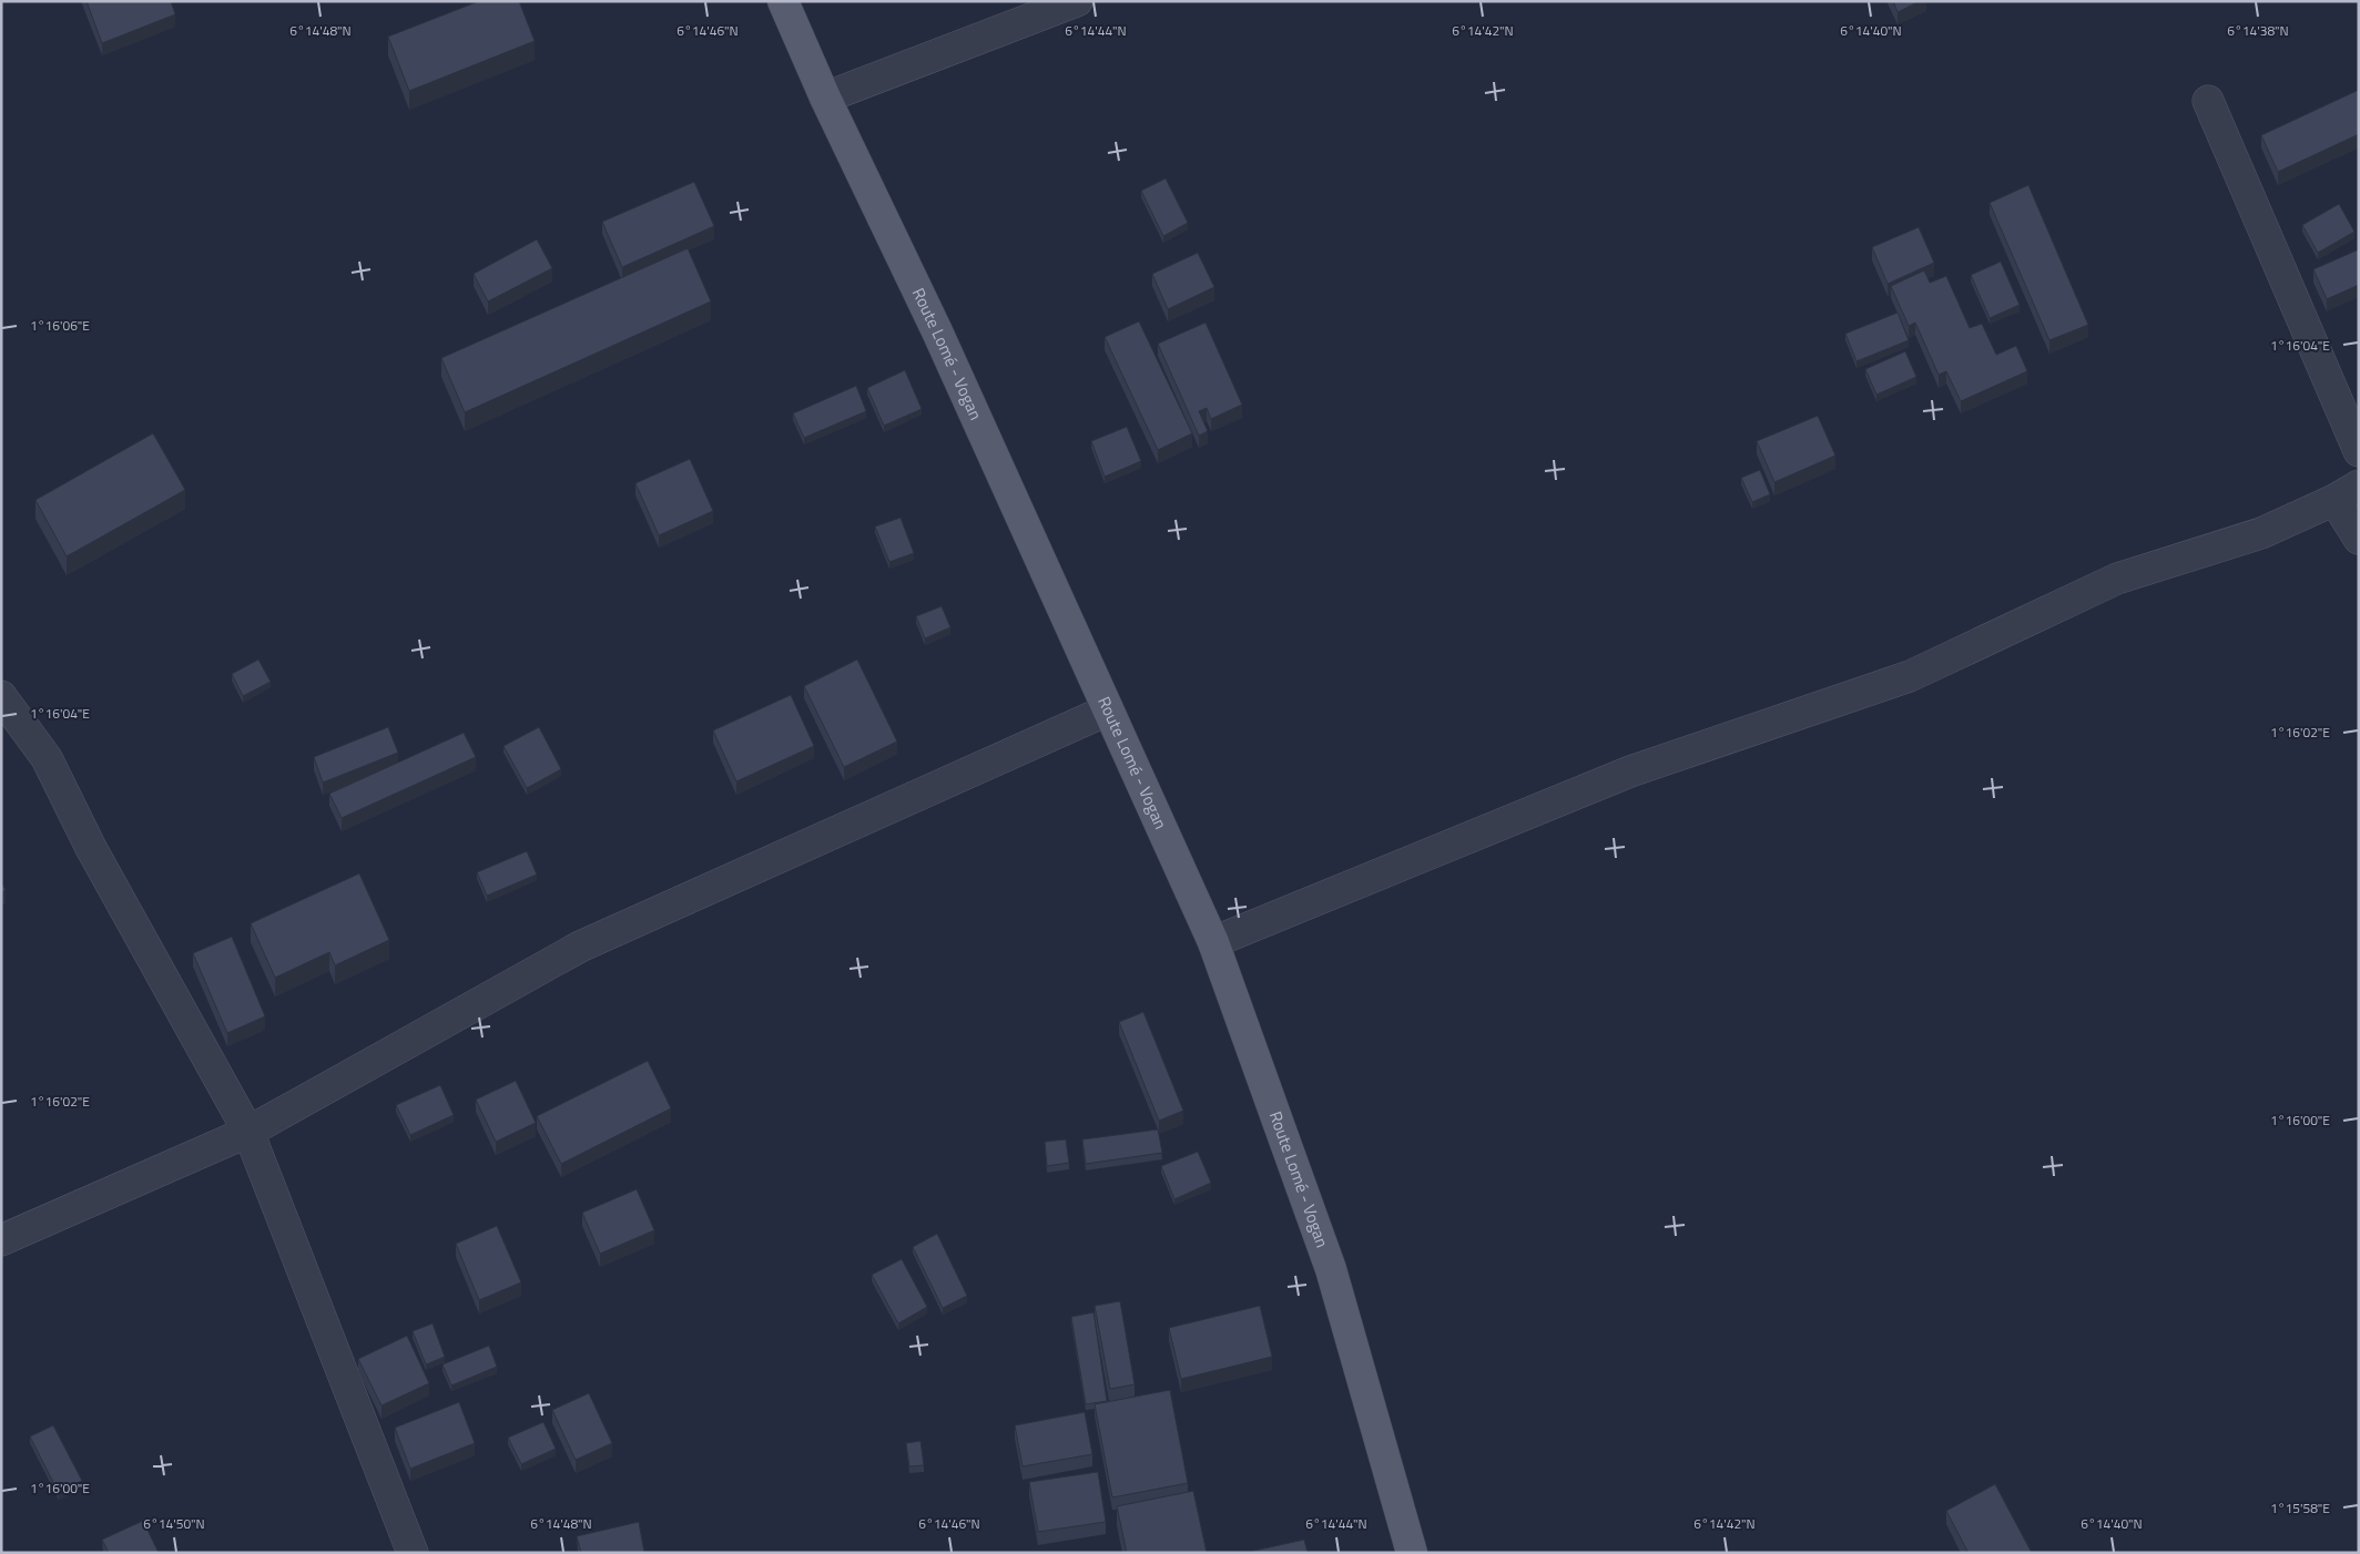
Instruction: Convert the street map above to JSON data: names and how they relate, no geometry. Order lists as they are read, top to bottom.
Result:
{
  "streets": {
    "main road": ["Route Lomé - Vogan"]
  },
  "coordinates": [
    "6°14'48\"N",
    "6°14'46\"N",
    "6°14'44\"N",
    "6°14'42\"N",
    "6°14'40\"N",
    "6°14'38\"N",
    "1°16'06\"E",
    "1°16'04\"E",
    "1°16'02\"E",
    "1°16'00\"E",
    "1°15'58\"E",
    "6°14'50\"N"
  ]
}
